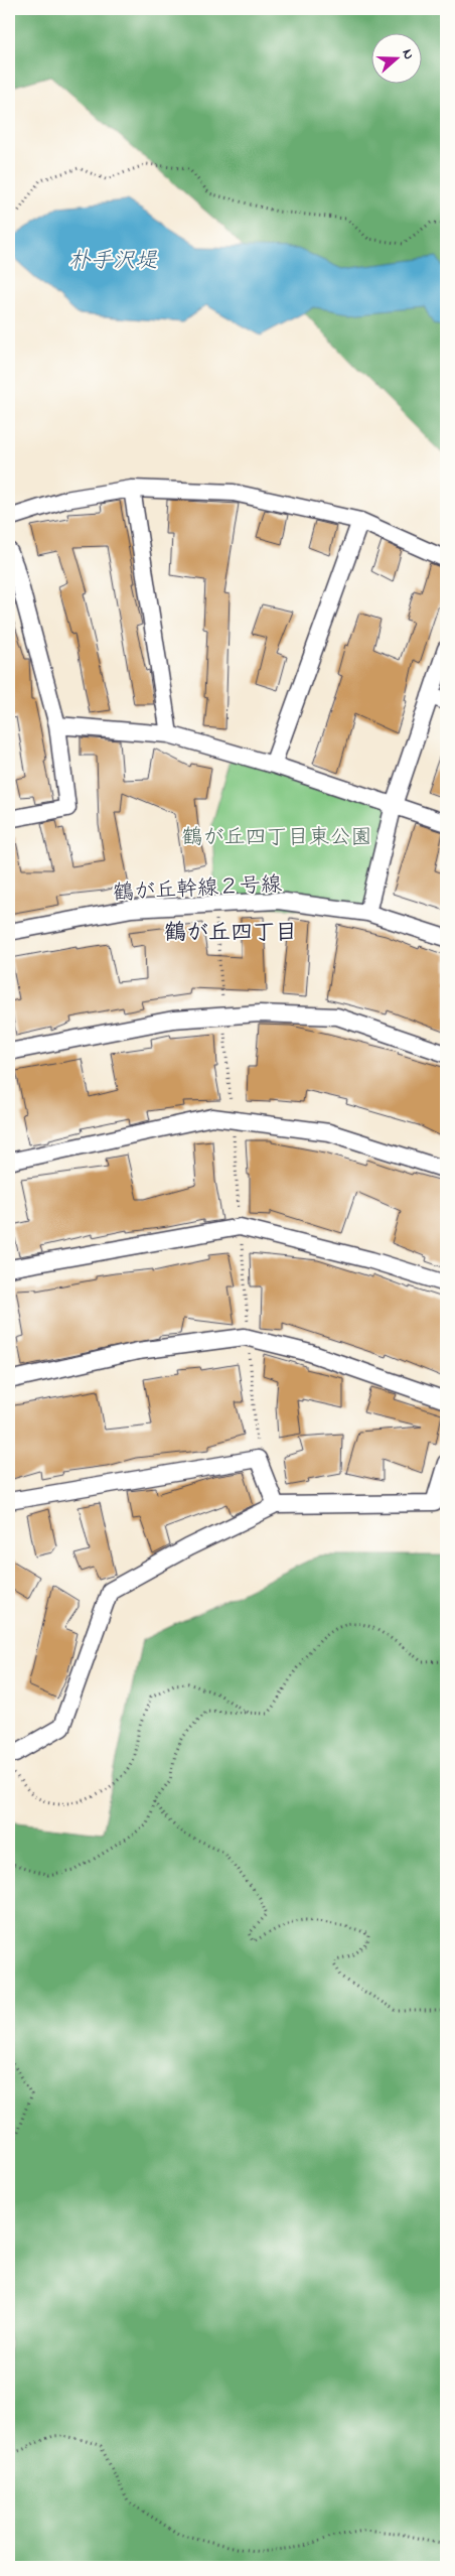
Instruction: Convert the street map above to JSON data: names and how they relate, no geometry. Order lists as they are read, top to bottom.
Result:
{
  "streets": {
    "street": ["鶴が丘幹線２号線"]
  },
  "districts": ["鶴が丘四丁目"],
  "water": ["朴手沢堤"],
  "parks": ["鶴が丘四丁目東公園"],
  "north": "right"
}
